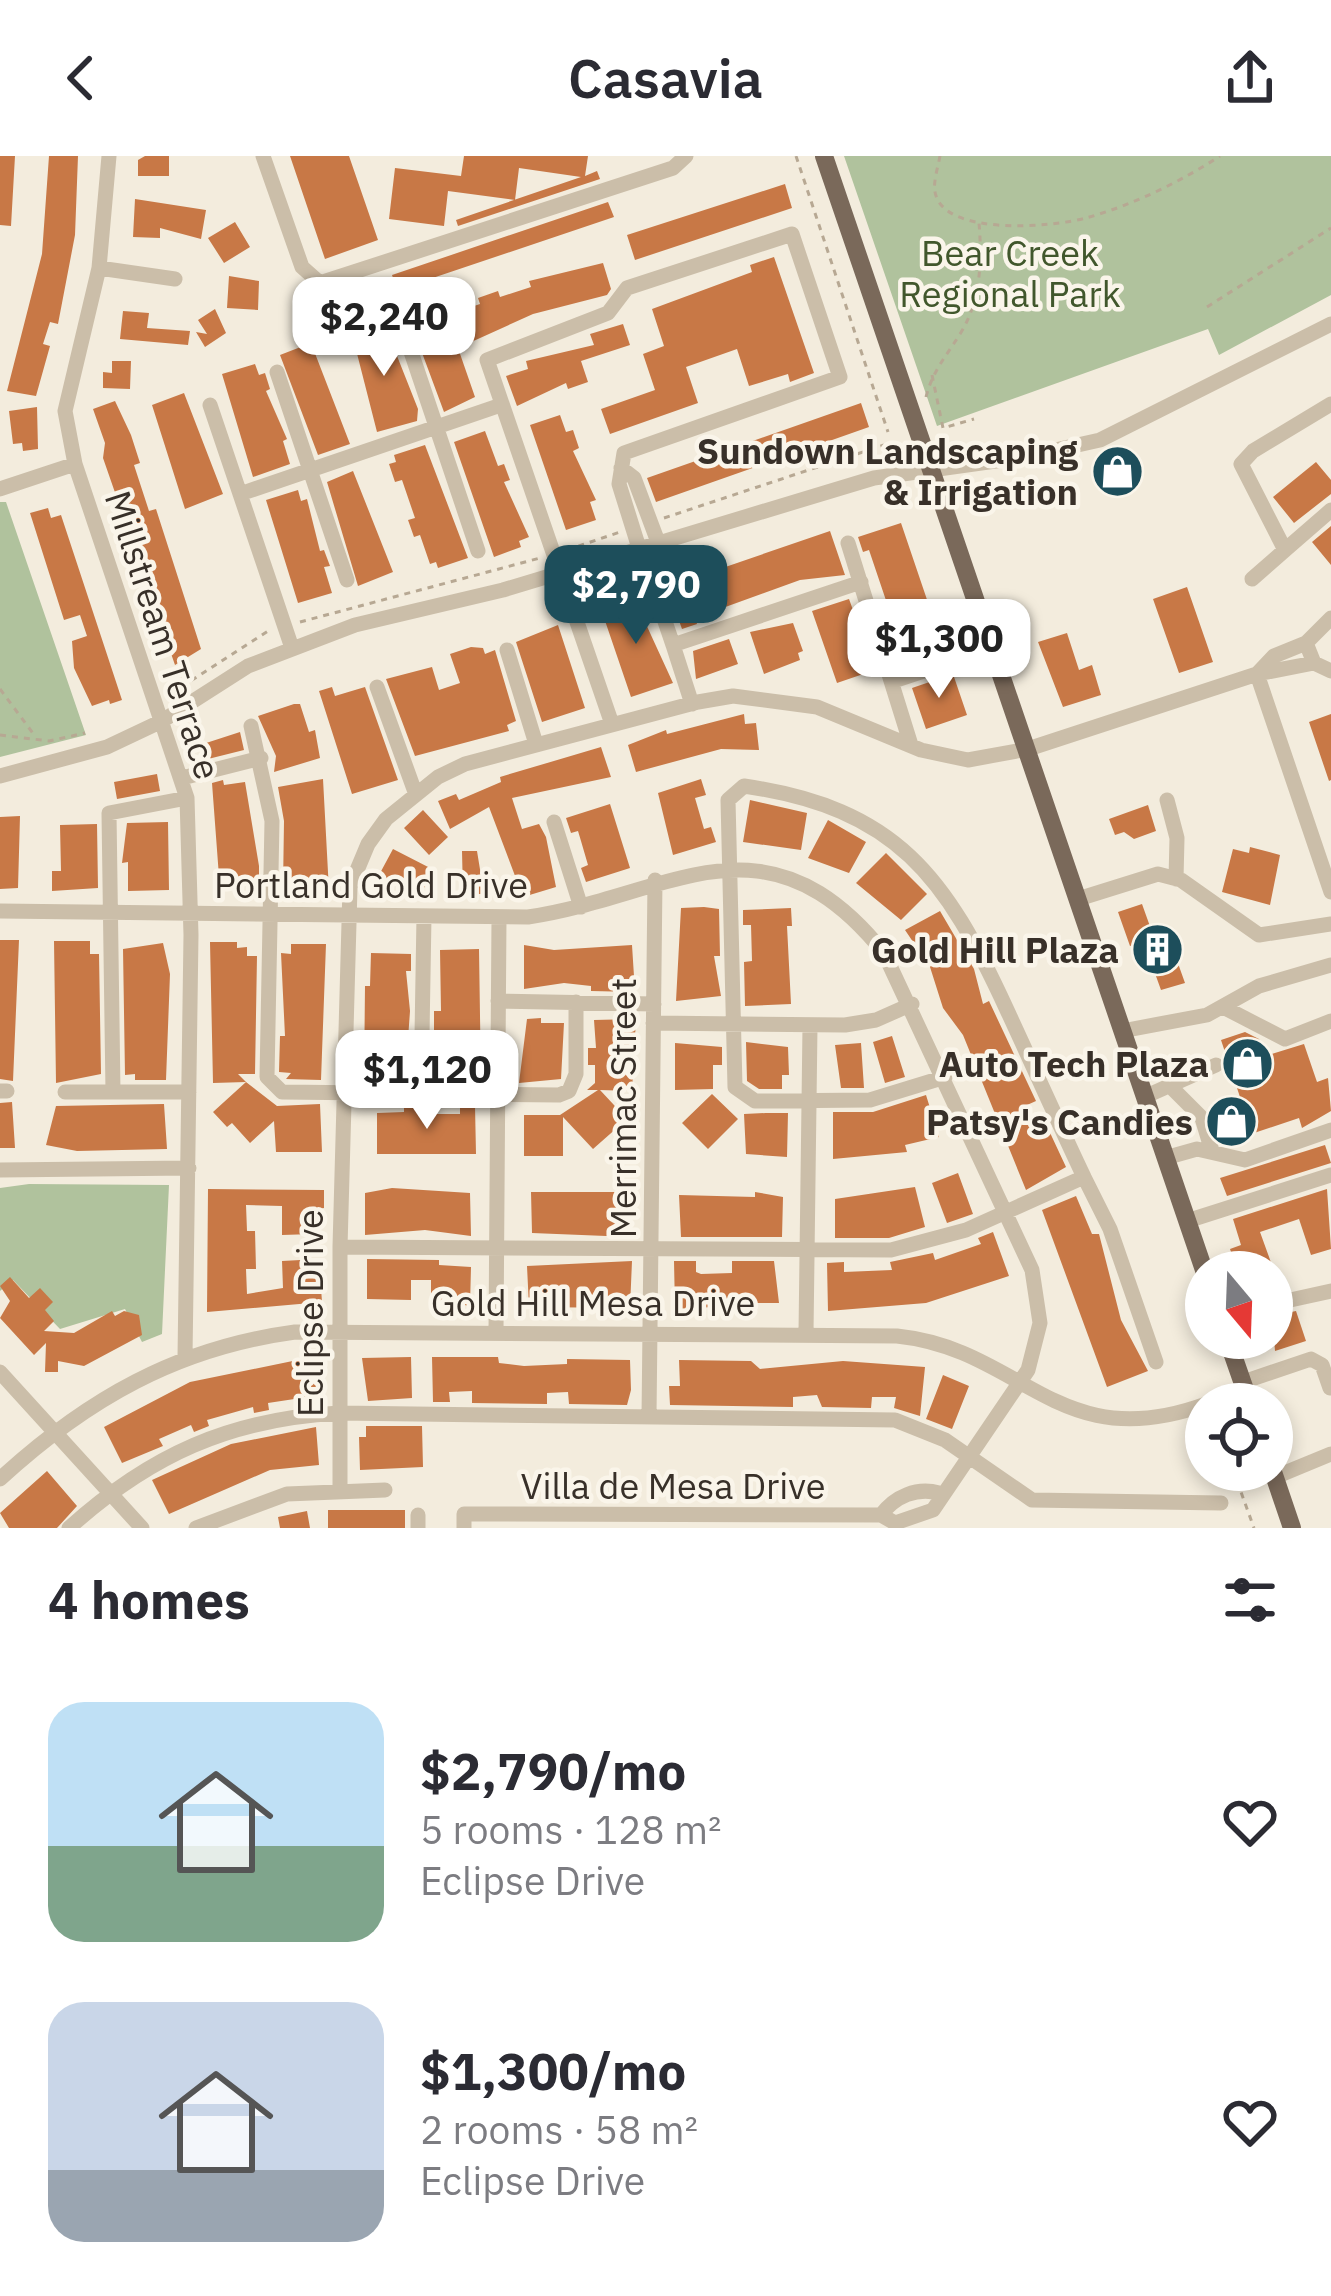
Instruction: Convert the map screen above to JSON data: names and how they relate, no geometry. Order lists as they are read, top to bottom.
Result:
{
  "streets": {
    "street": [
      "Millstream Terrace",
      "Portland Gold Drive",
      "Merrimac Street",
      "Gold Hill Mesa Drive",
      "Eclipse Drive",
      "Villa de Mesa Drive"
    ]
  },
  "crossings": [
    ["Millstream Terrace", "Portland Gold Drive"],
    ["Millstream Terrace", "Gold Hill Mesa Drive"],
    ["Portland Gold Drive", "Merrimac Street"],
    ["Portland Gold Drive", "Gold Hill Mesa Drive"],
    ["Portland Gold Drive", "Eclipse Drive"],
    ["Portland Gold Drive", "Villa de Mesa Drive"],
    ["Merrimac Street", "Gold Hill Mesa Drive"],
    ["Gold Hill Mesa Drive", "Eclipse Drive"],
    ["Gold Hill Mesa Drive", "Villa de Mesa Drive"]
  ],
  "parks": ["Bear Creek Regional Park"],
  "places": {
    "shop": ["Sundown Landscaping & Irrigation", "Auto Tech Plaza", "Patsy's Candies"],
    "building": ["Gold Hill Plaza"]
  },
  "north": "bottom",
  "page": {
    "header": "Casavia",
    "price": [
      "$2,240",
      "$2,790",
      "$1,300",
      "$1,120"
    ],
    "heading": "4 homes",
    "list": [
      {
        "name": "$2,790/mo",
        "note": "5 rooms · 128 m² · Eclipse Drive"
      },
      {
        "name": "$1,300/mo",
        "note": "2 rooms · 58 m² · Eclipse Drive"
      }
    ]
  }
}
